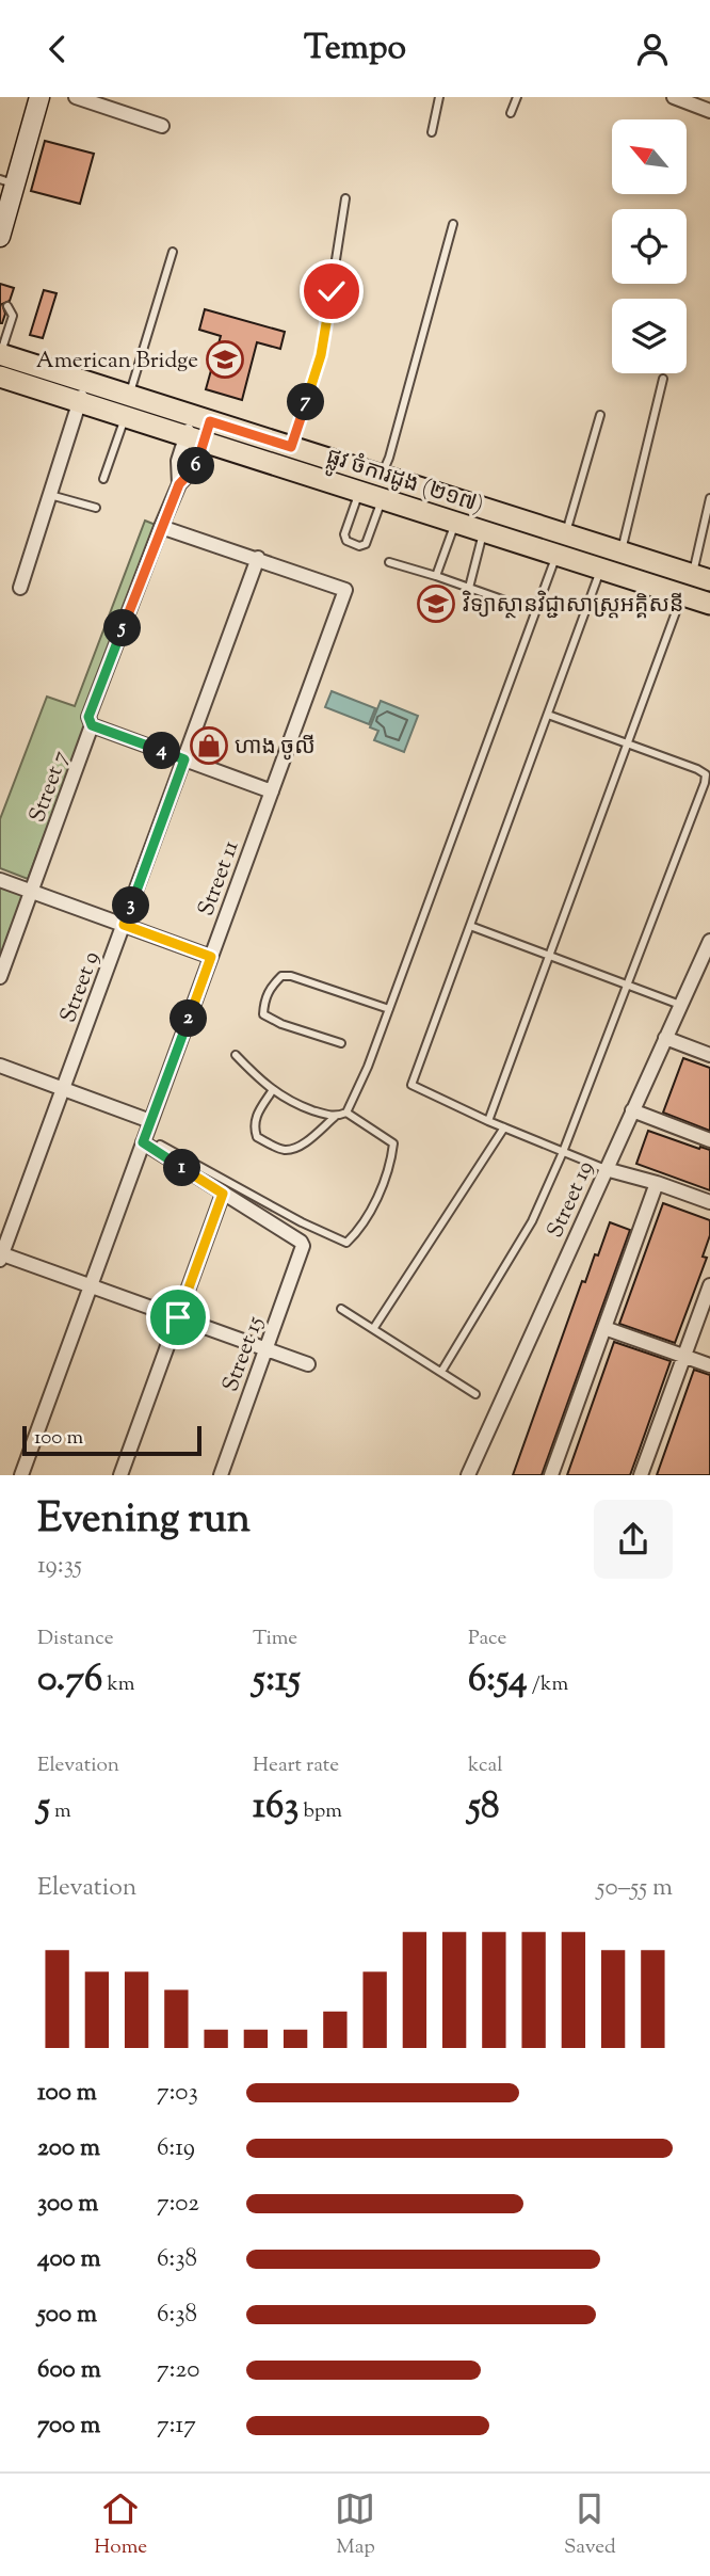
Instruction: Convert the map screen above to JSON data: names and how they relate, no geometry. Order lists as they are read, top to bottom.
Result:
{
  "streets": {
    "main road": ["ផ្លូវ ចំការដូង (២១៧)"],
    "street": [
      "Street 7",
      "Street 11",
      "Street 9",
      "Street 19",
      "Street 15"
    ]
  },
  "crossings": [
    ["ផ្លូវ ចំការដូង (២១៧)", "Street 7"],
    ["Street 11", "Street 9"]
  ],
  "places": {
    "school or university": ["American Bridge", "វិទ្យាស្ថានវិជ្ជាសាស្រ្តអគ្គិសនី"],
    "shop": ["ហាង ចូលី"]
  },
  "scale_bar": "100 m",
  "north": "top left",
  "page": {
    "header": "Tempo",
    "pins": [
      "7",
      "6",
      "5",
      "4",
      "3",
      "2",
      "1"
    ],
    "scale": "100 m",
    "heading": ["Evening run", "19:35"],
    "stats": [
      ["Distance", "0.76 km"],
      ["Time", "5:15"],
      ["Pace", "6:54 /km"],
      ["Elevation", "5 m"],
      ["Heart rate", "163 bpm"],
      ["kcal", "58"]
    ],
    "chart": ["Elevation", "50–55 m"],
    "list": [
      {
        "name": "100 m",
        "note": "7:03"
      },
      {
        "name": "200 m",
        "note": "6:19"
      },
      {
        "name": "300 m",
        "note": "7:02"
      },
      {
        "name": "400 m",
        "note": "6:38"
      },
      {
        "name": "500 m",
        "note": "6:38"
      },
      {
        "name": "600 m",
        "note": "7:20"
      },
      {
        "name": "700 m",
        "note": "7:17"
      }
    ],
    "tabs": ["Home", "Map", "Saved"]
  }
}
